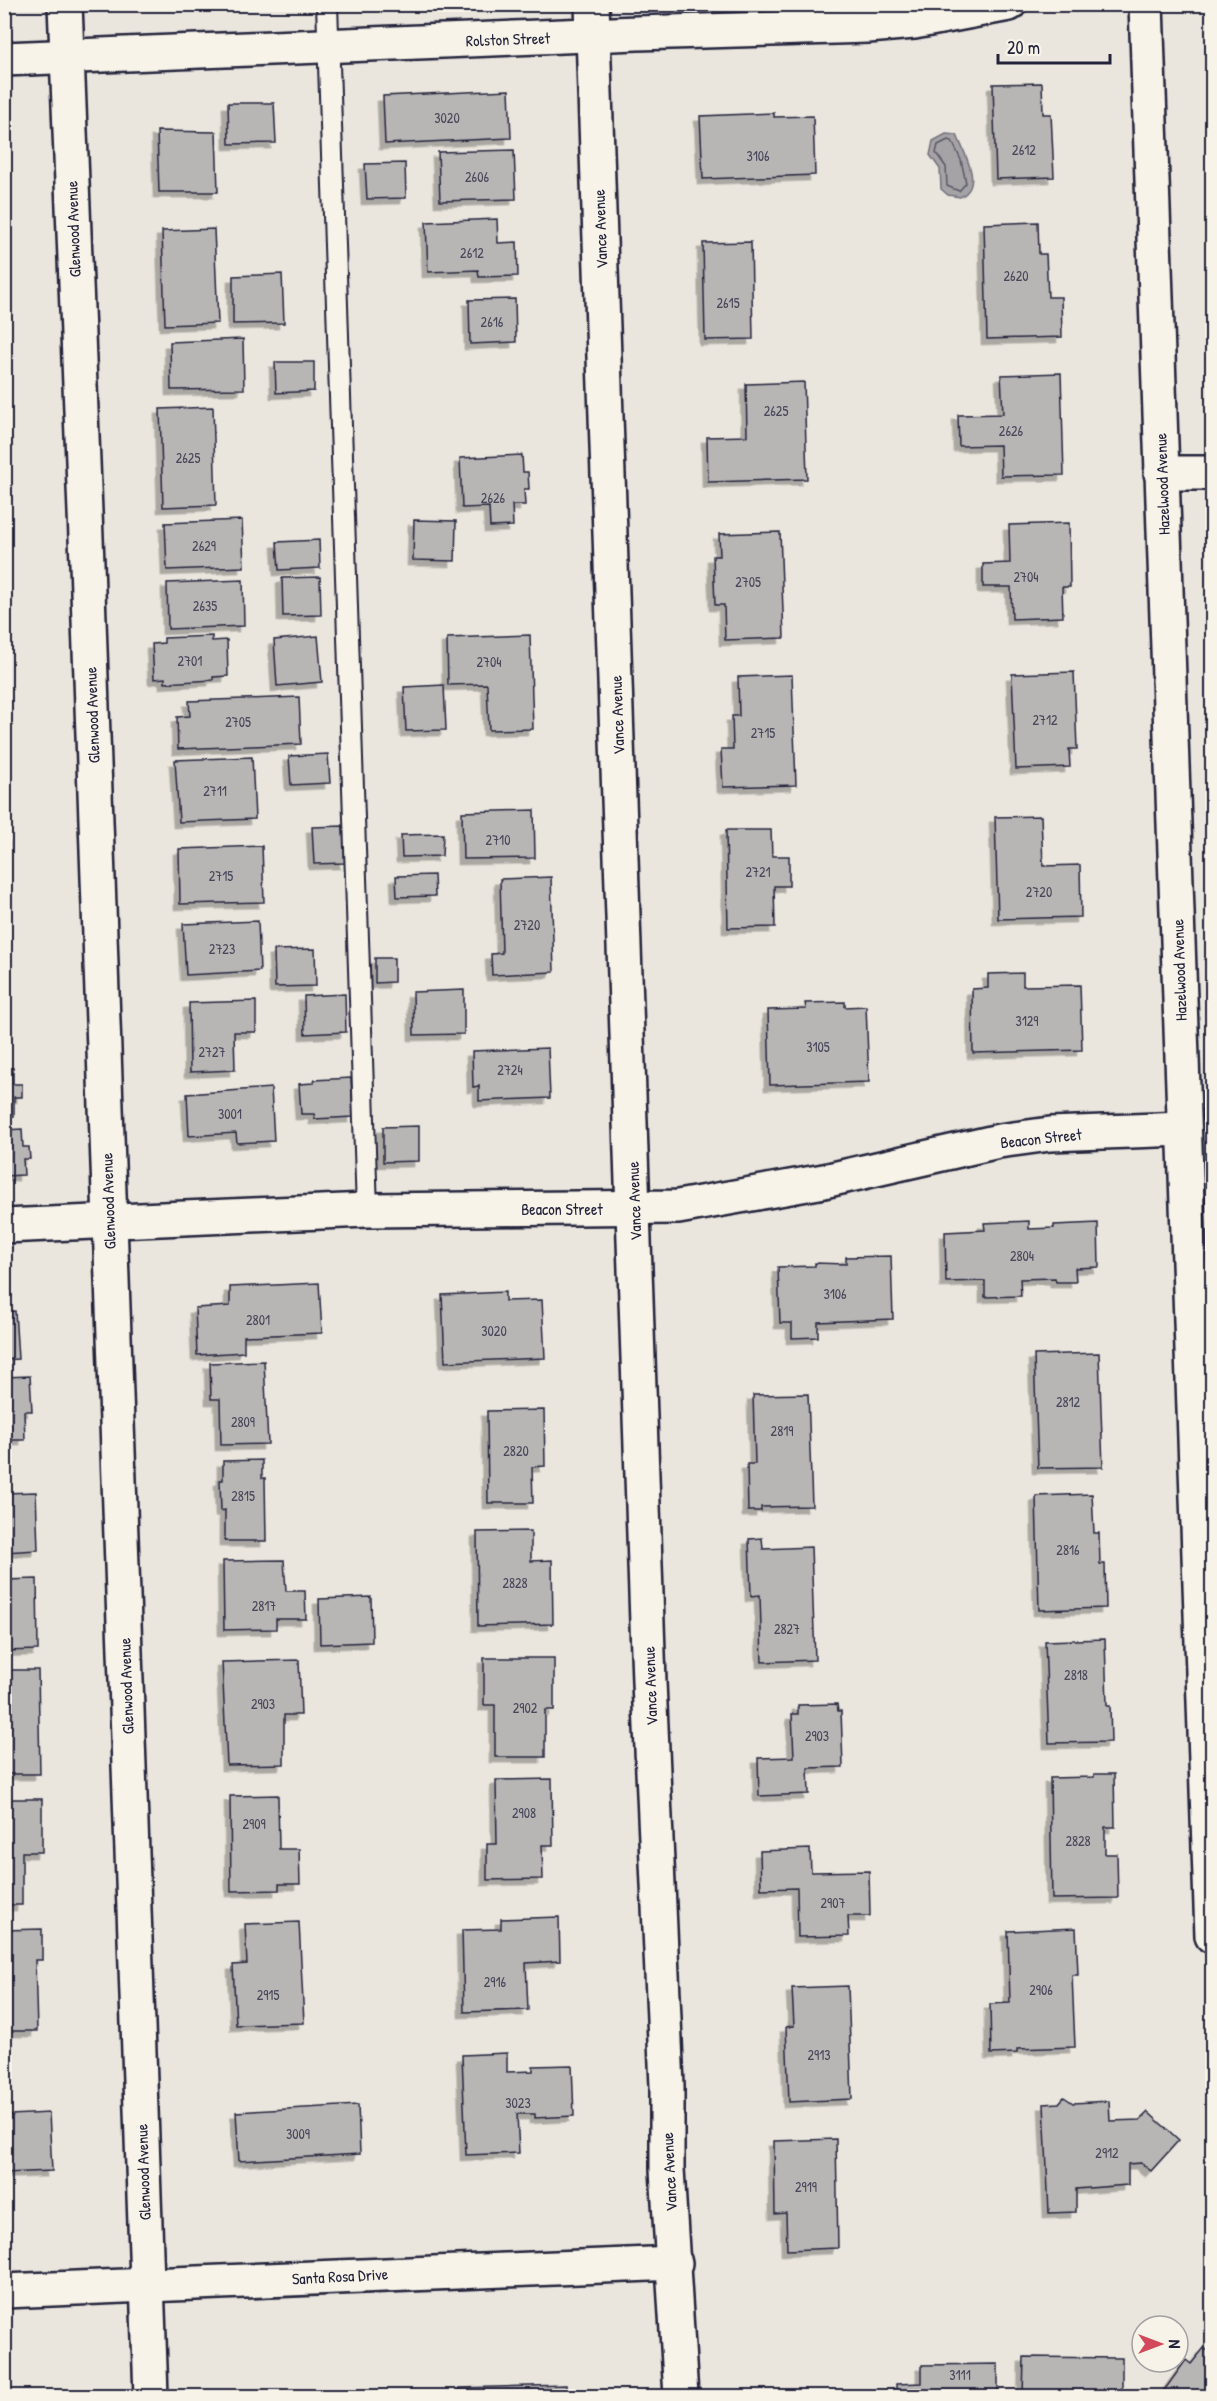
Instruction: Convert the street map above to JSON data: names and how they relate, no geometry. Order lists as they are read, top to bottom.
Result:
{
  "streets": {
    "street": [
      "Rolston Street",
      "Glenwood Avenue",
      "Vance Avenue",
      "Hazelwood Avenue",
      "Beacon Street",
      "Santa Rosa Drive"
    ]
  },
  "crossings": [
    ["Rolston Street", "Glenwood Avenue"],
    ["Rolston Street", "Vance Avenue"],
    ["Glenwood Avenue", "Beacon Street"],
    ["Glenwood Avenue", "Santa Rosa Drive"],
    ["Vance Avenue", "Beacon Street"],
    ["Vance Avenue", "Santa Rosa Drive"],
    ["Hazelwood Avenue", "Beacon Street"]
  ],
  "house_numbers": [
    "3020",
    "2612",
    "3106",
    "2606",
    "2612",
    "2620",
    "2615",
    "2616",
    "2625",
    "2626",
    "2625",
    "2626",
    "2629",
    "2704",
    "2705",
    "2635",
    "2701",
    "2704",
    "2712",
    "2705",
    "2715",
    "2711",
    "2710",
    "2721",
    "2715",
    "2720",
    "2720",
    "2723",
    "3129",
    "3105",
    "2727",
    "2724",
    "3001",
    "2804",
    "3106",
    "2801",
    "3020",
    "2812",
    "2809",
    "2819",
    "2820",
    "2815",
    "2816",
    "2828",
    "2817",
    "2827",
    "2818",
    "2903",
    "2902",
    "2903",
    "2908",
    "2909",
    "2828",
    "2907",
    "2916",
    "2906",
    "2915",
    "2913",
    "3023",
    "3009",
    "2912",
    "2919",
    "3111"
  ],
  "scale_bar": "20 m",
  "north": "right"
}
